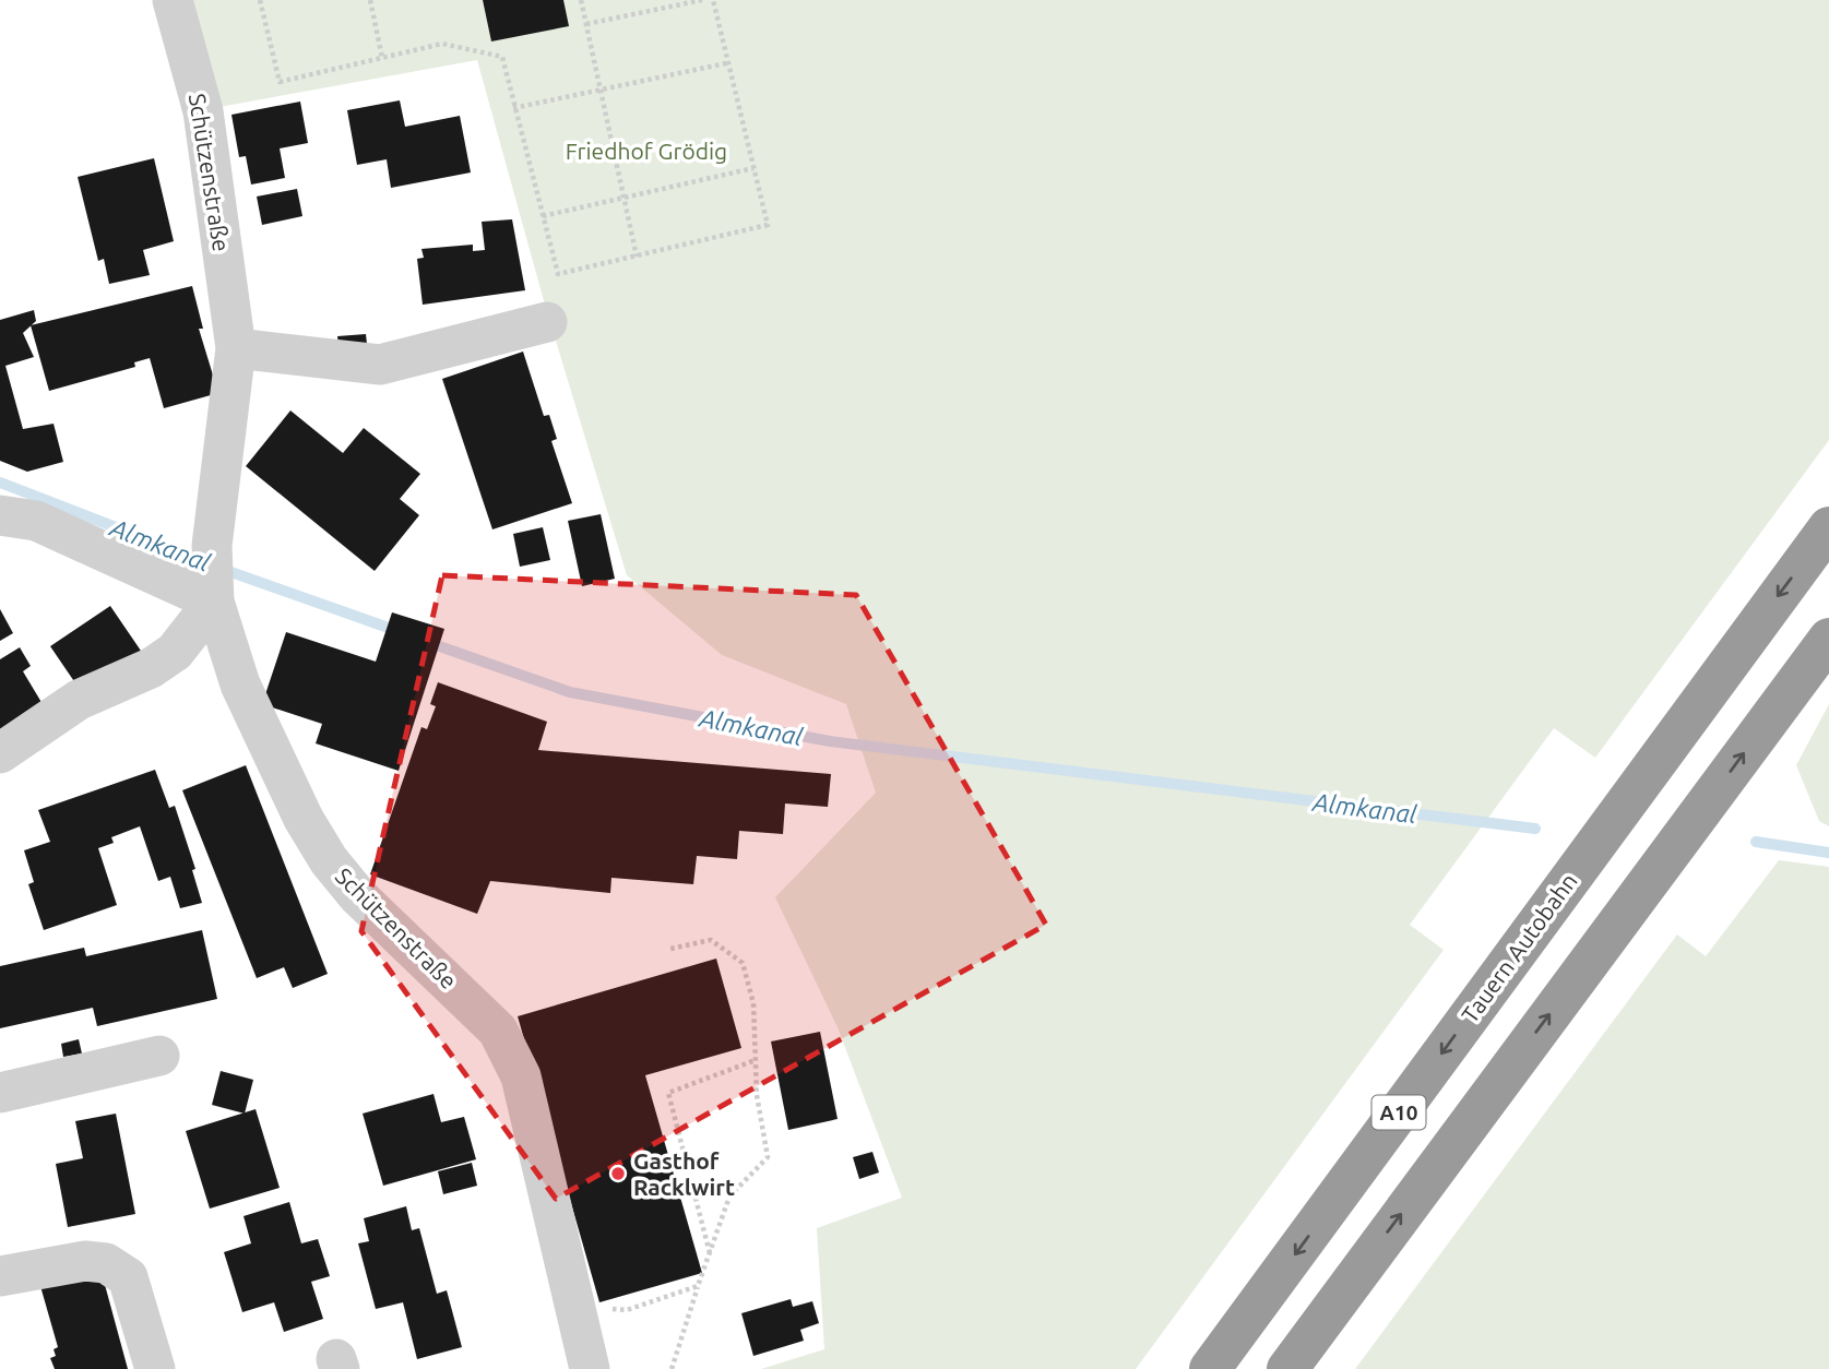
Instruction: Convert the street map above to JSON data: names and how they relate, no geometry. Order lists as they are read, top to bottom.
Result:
{
  "streets": {
    "highway": ["Tauern Autobahn", "A10"],
    "street": ["Schützenstraße"]
  },
  "water": ["Almkanal"],
  "parks": ["Friedhof Grödig"],
  "places": ["Gasthof Racklwirt"]
}
